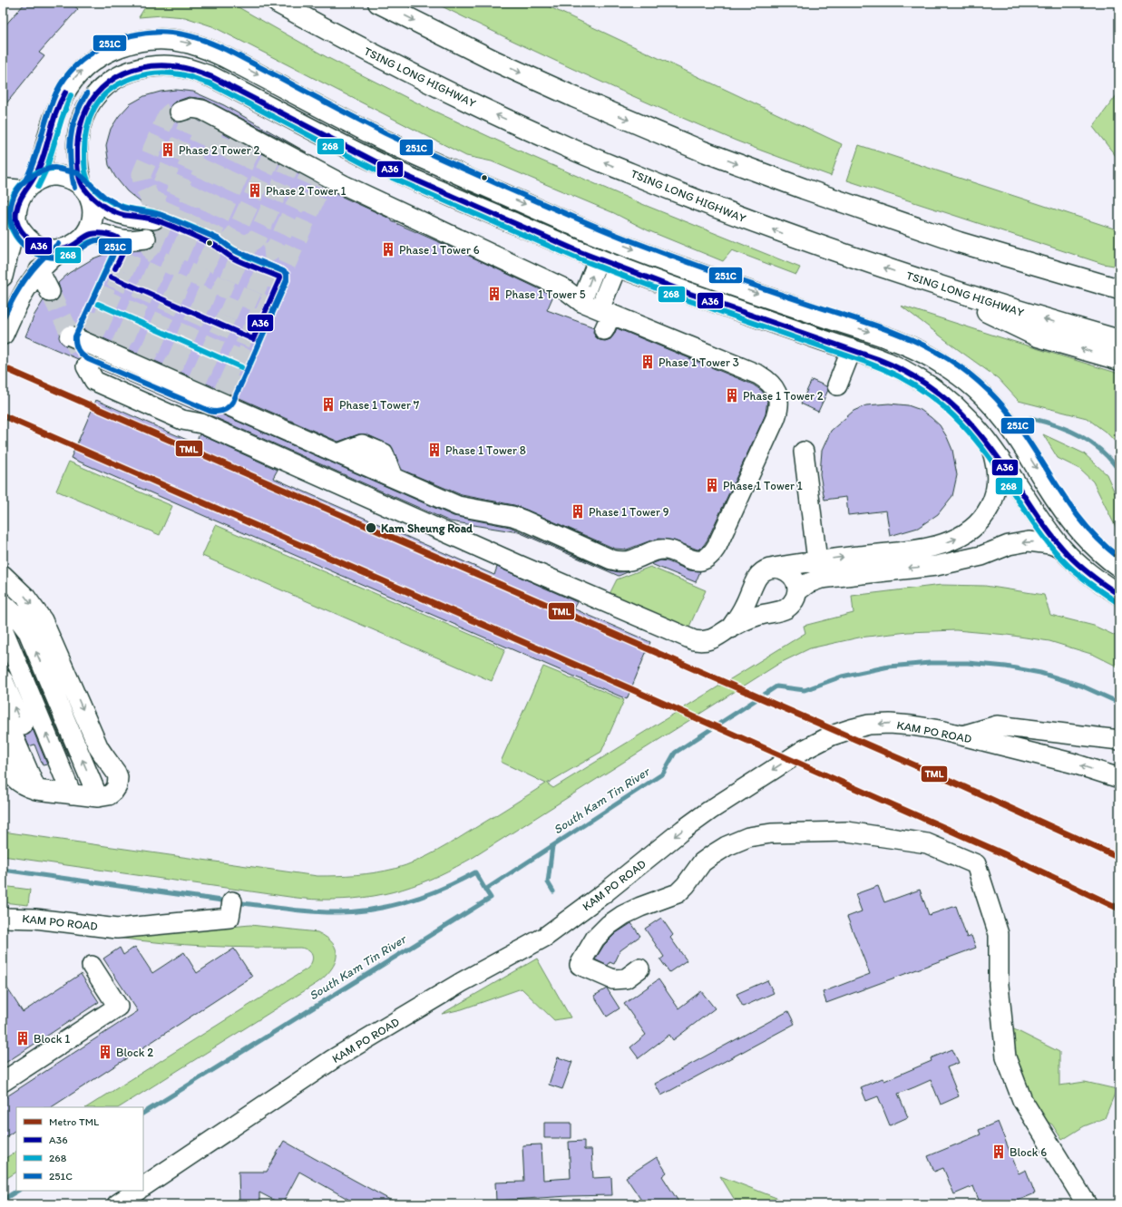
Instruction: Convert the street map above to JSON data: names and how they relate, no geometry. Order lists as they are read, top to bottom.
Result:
{
  "streets": {
    "main road": ["TSING LONG HIGHWAY"],
    "street": ["KAM PO ROAD"]
  },
  "one_way": ["KAM PO ROAD"],
  "water": ["South Kam Tin River"],
  "places": {
    "building": [
      "Phase 2 Tower 2",
      "Phase 2 Tower 1",
      "Phase 1 Tower 6",
      "Phase 1 Tower 5",
      "Phase 1 Tower 3",
      "Phase 1 Tower 2",
      "Phase 1 Tower 7",
      "Phase 1 Tower 8",
      "Phase 1 Tower 1",
      "Phase 1 Tower 9",
      "Block 1",
      "Block 2",
      "Block 6"
    ],
    "other": ["Kam Sheung Road"]
  },
  "lines": [
    "transit line 251C",
    "transit line A36",
    "transit line 268",
    "metro line TML"
  ],
  "legend": [
    "Metro TML",
    "A36",
    "268",
    "251C"
  ]
}
